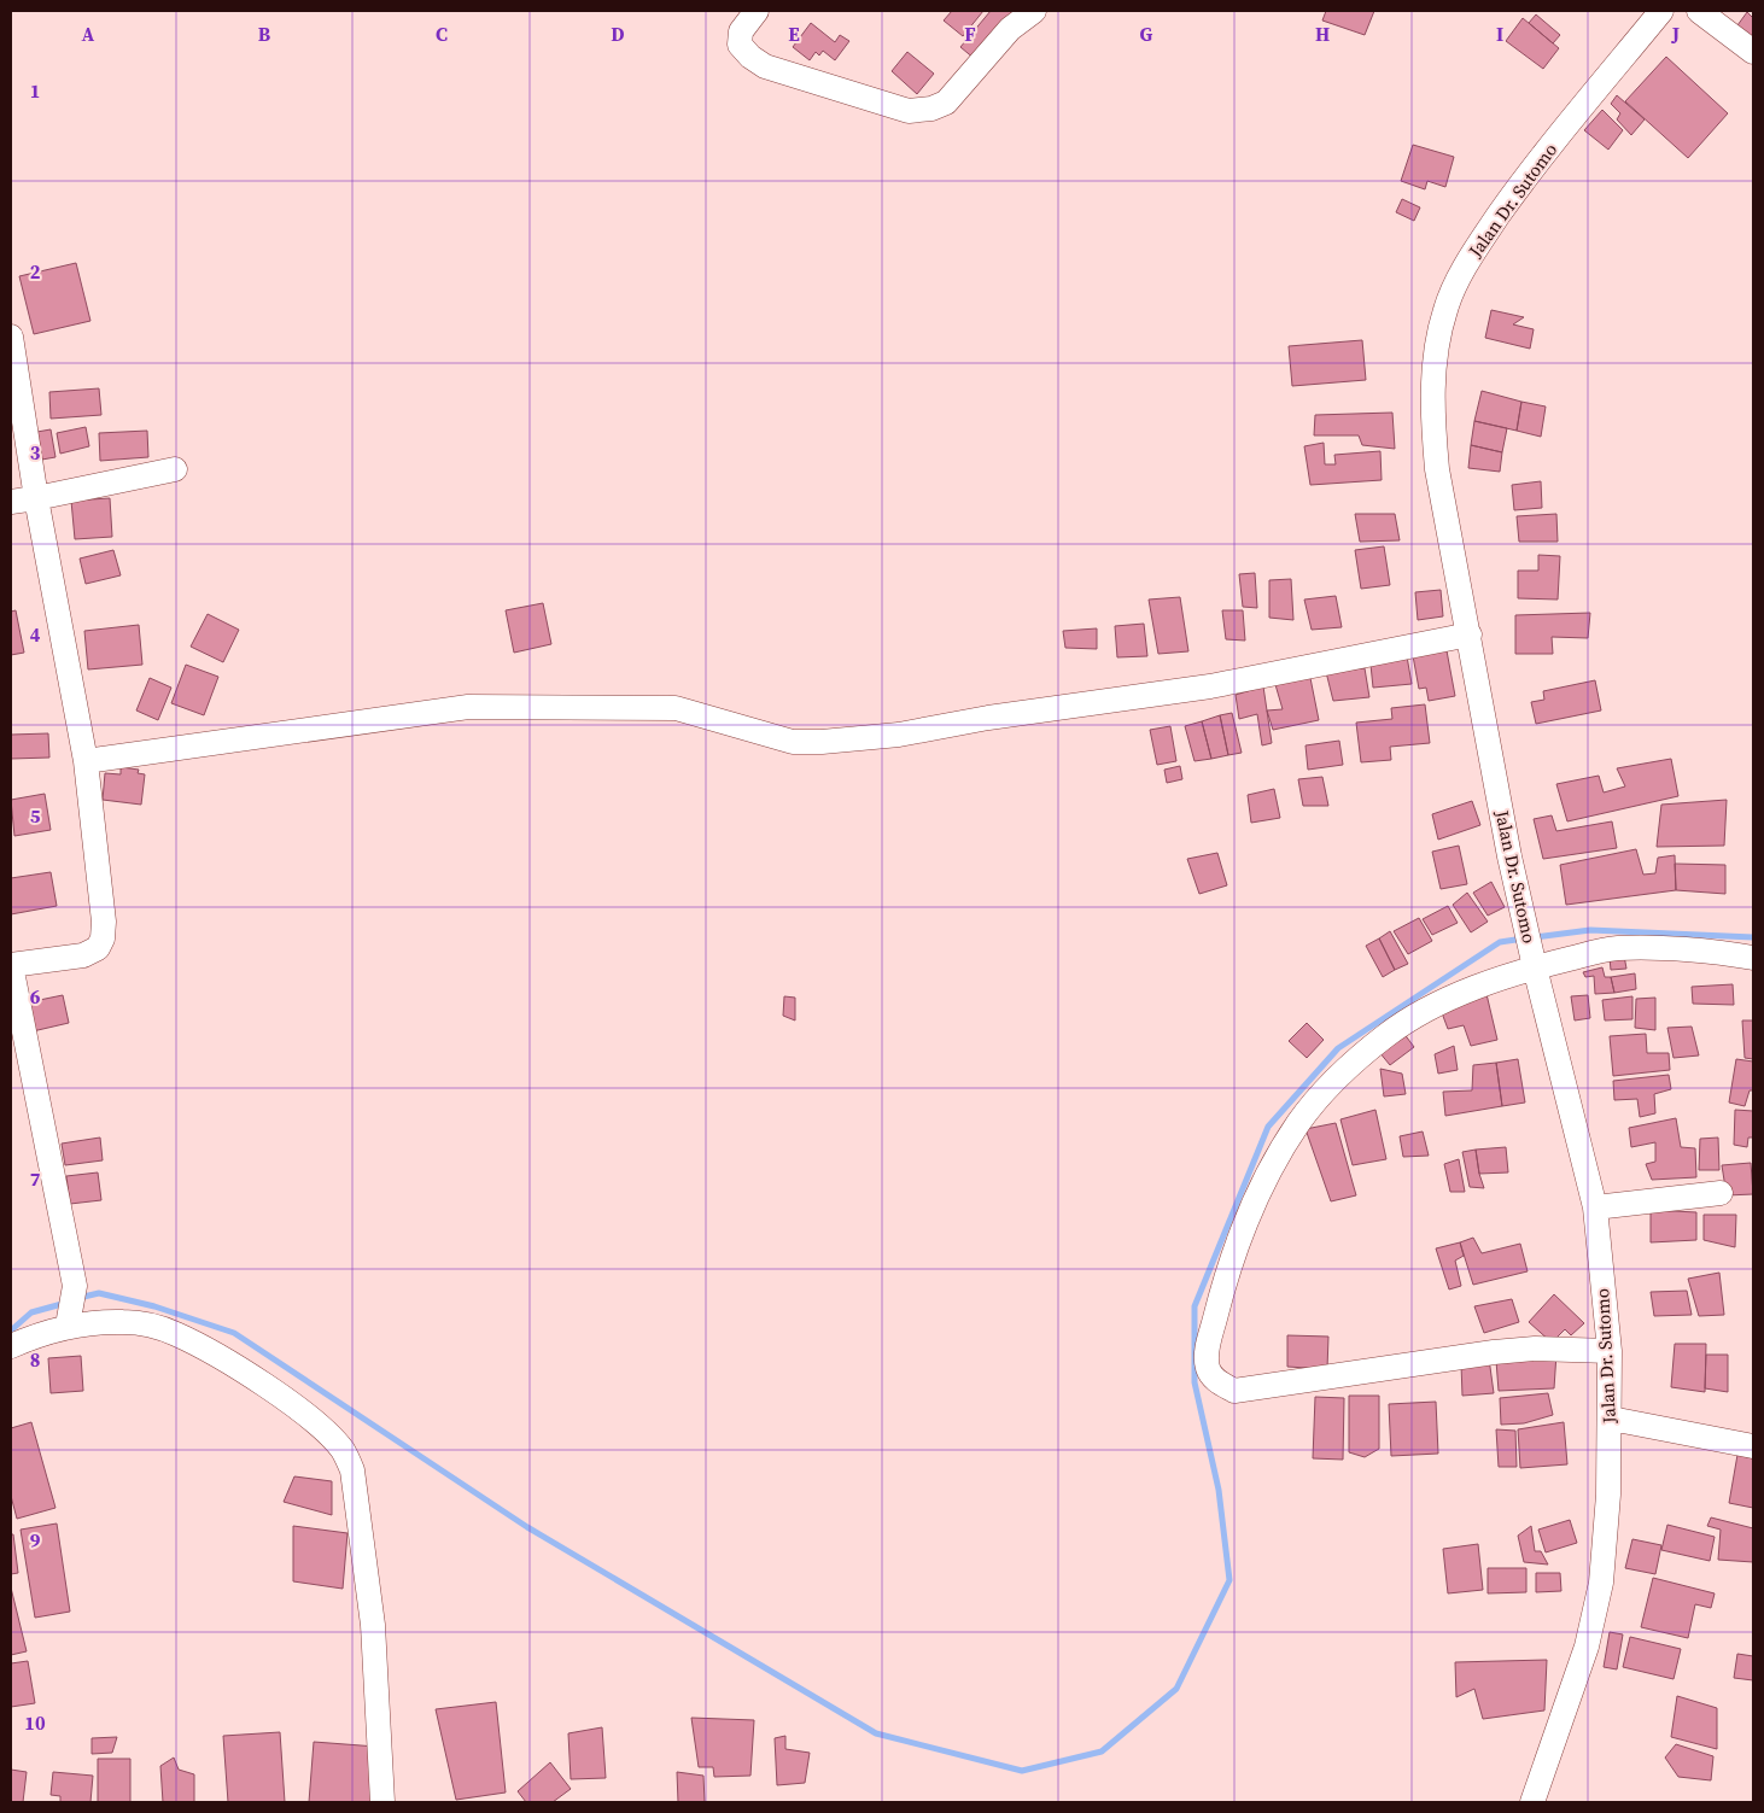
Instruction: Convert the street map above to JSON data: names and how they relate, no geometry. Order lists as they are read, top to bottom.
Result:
{
  "streets": {
    "street": ["Jalan Dr. Sutomo"]
  },
  "grid": {
    "columns": [
      "A",
      "B",
      "C",
      "D",
      "E",
      "F",
      "G",
      "H",
      "I",
      "J"
    ],
    "rows": [
      "1",
      "2",
      "3",
      "4",
      "5",
      "6",
      "7",
      "8",
      "9",
      "10"
    ]
  }
}
